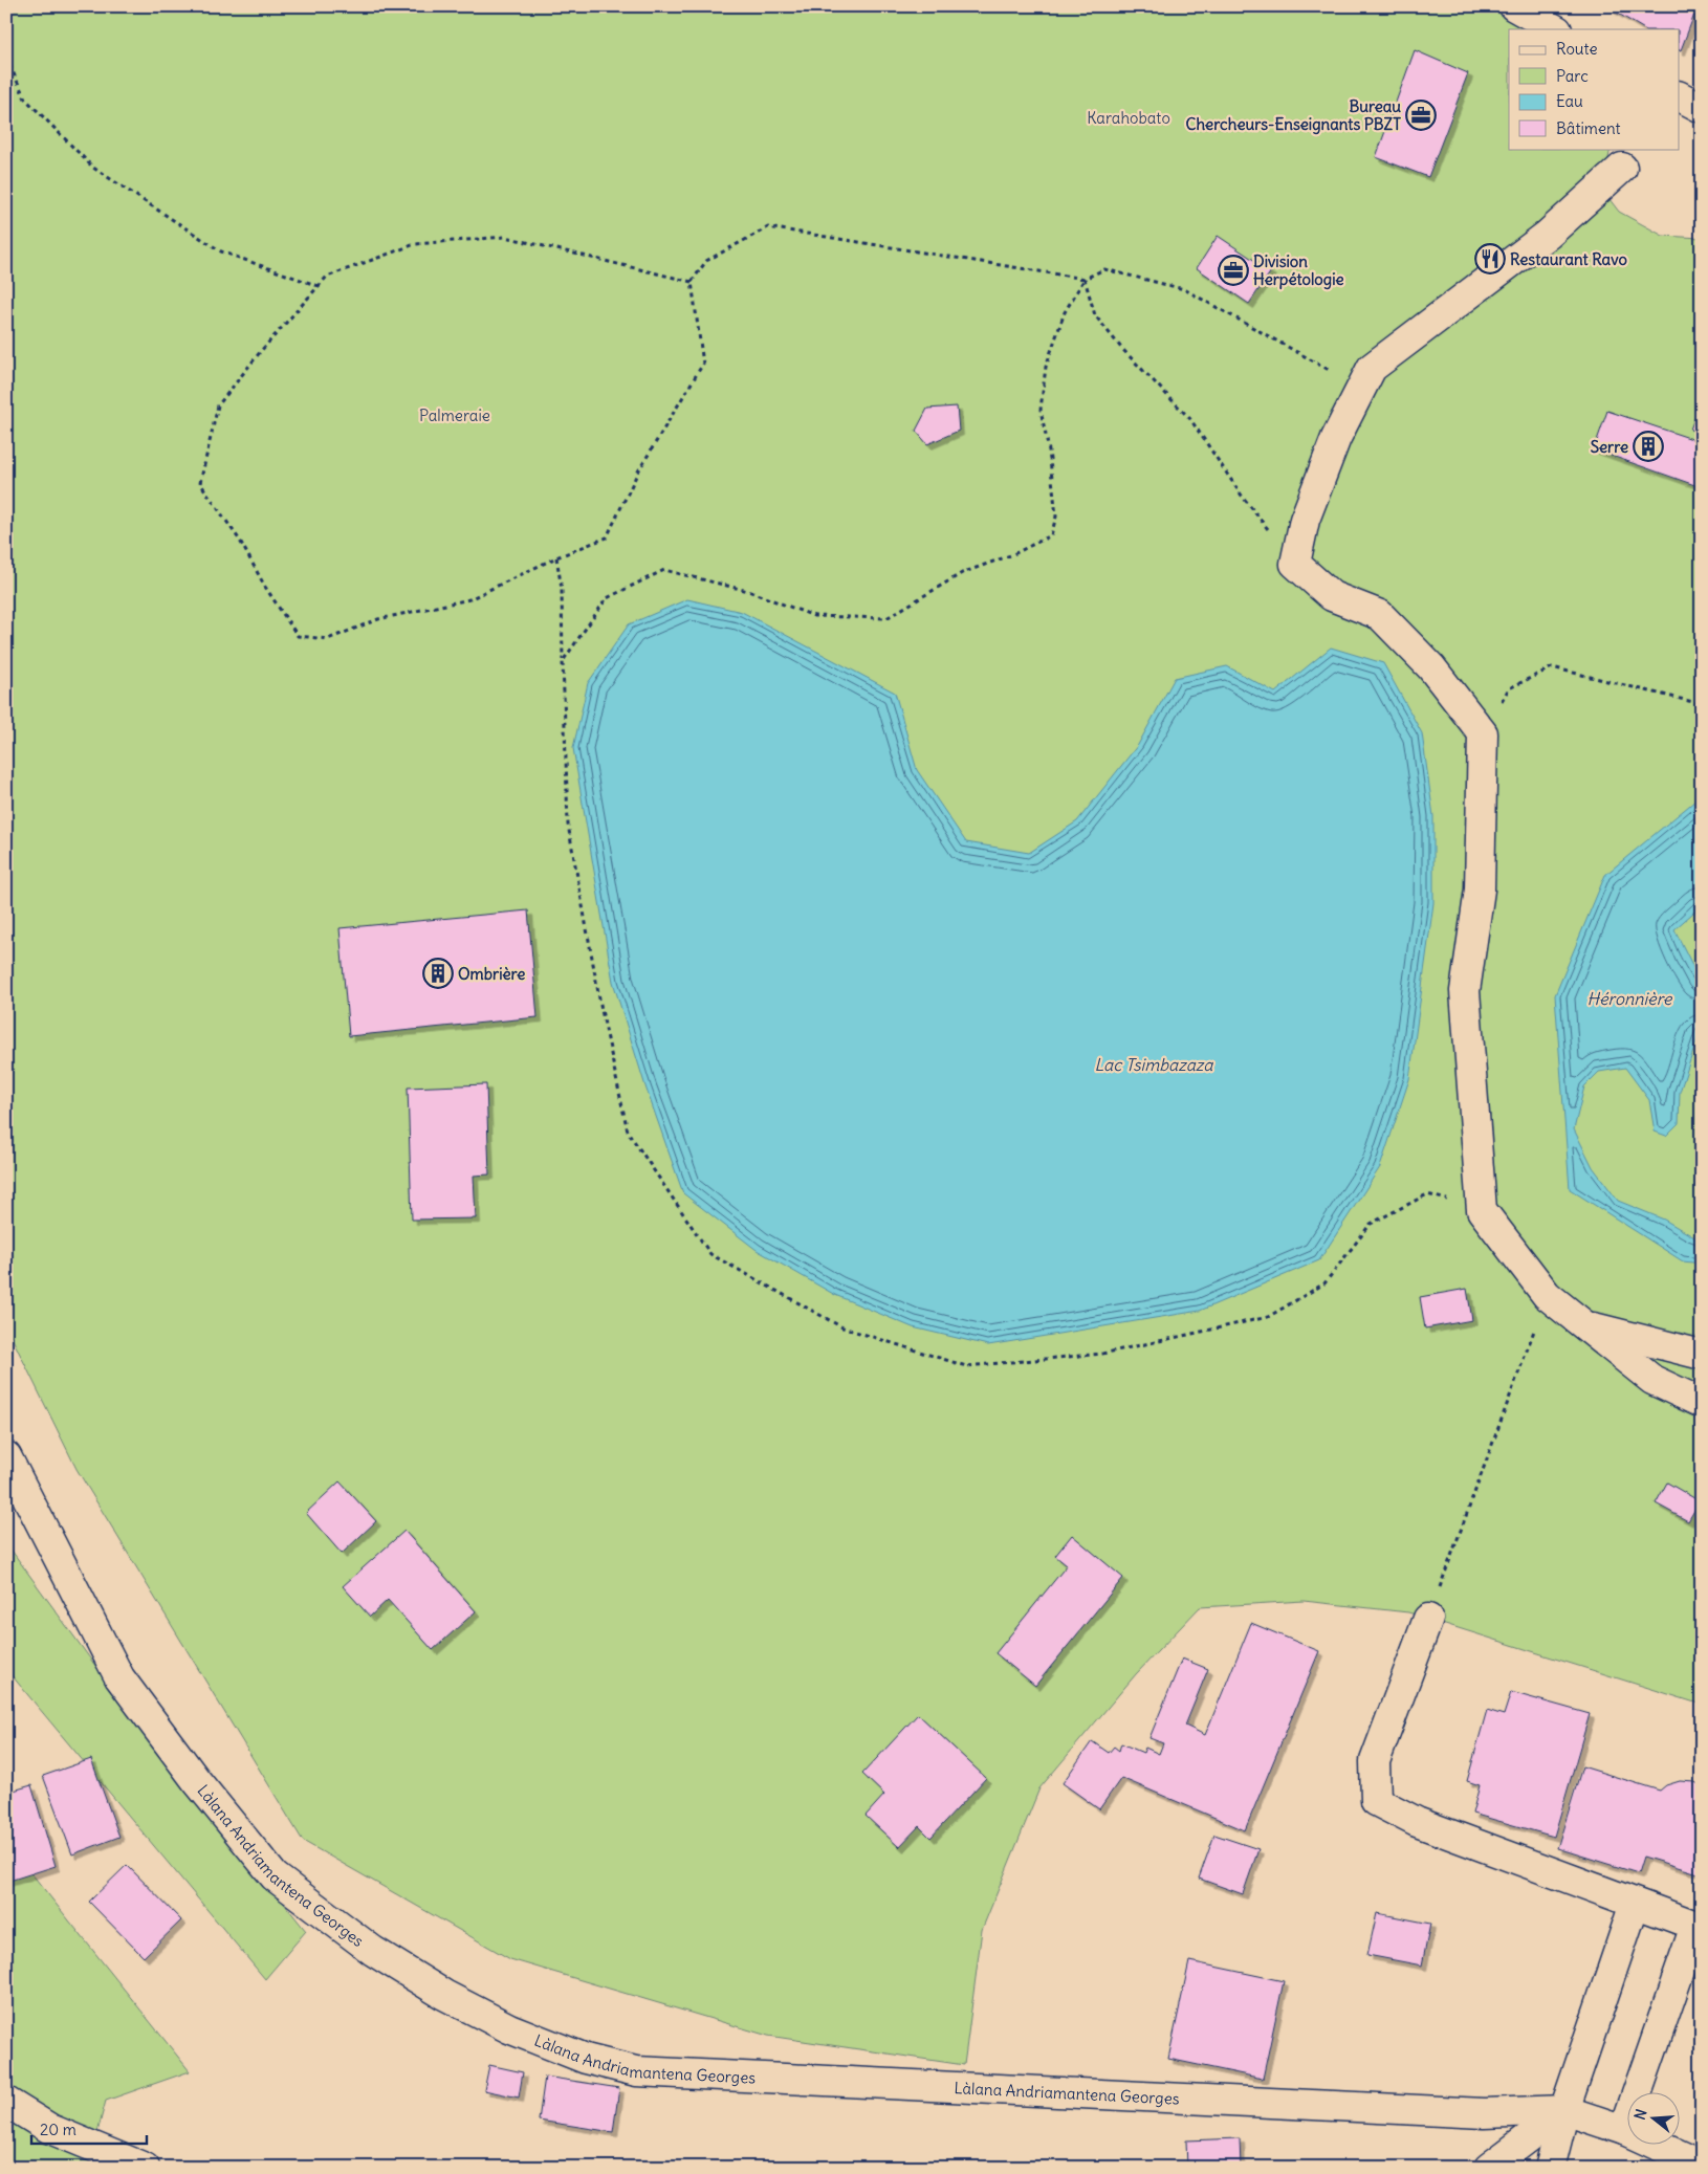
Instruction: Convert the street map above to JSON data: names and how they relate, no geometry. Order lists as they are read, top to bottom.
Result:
{
  "streets": {
    "street": ["Làlana Andriamantena Georges"]
  },
  "water": ["Héronnière", "Lac Tsimbazaza"],
  "parks": ["Karahobato", "Palmeraie"],
  "places": {
    "office": ["Bureau Chercheurs-Enseignants PBZT", "Division Herpétologie"],
    "restaurant": ["Restaurant Ravo"],
    "building": ["Serre", "Ombrière"]
  },
  "legend": [
    "Route",
    "Parc",
    "Eau",
    "Bâtiment"
  ],
  "scale_bar": "20 m",
  "north": "left"
}
